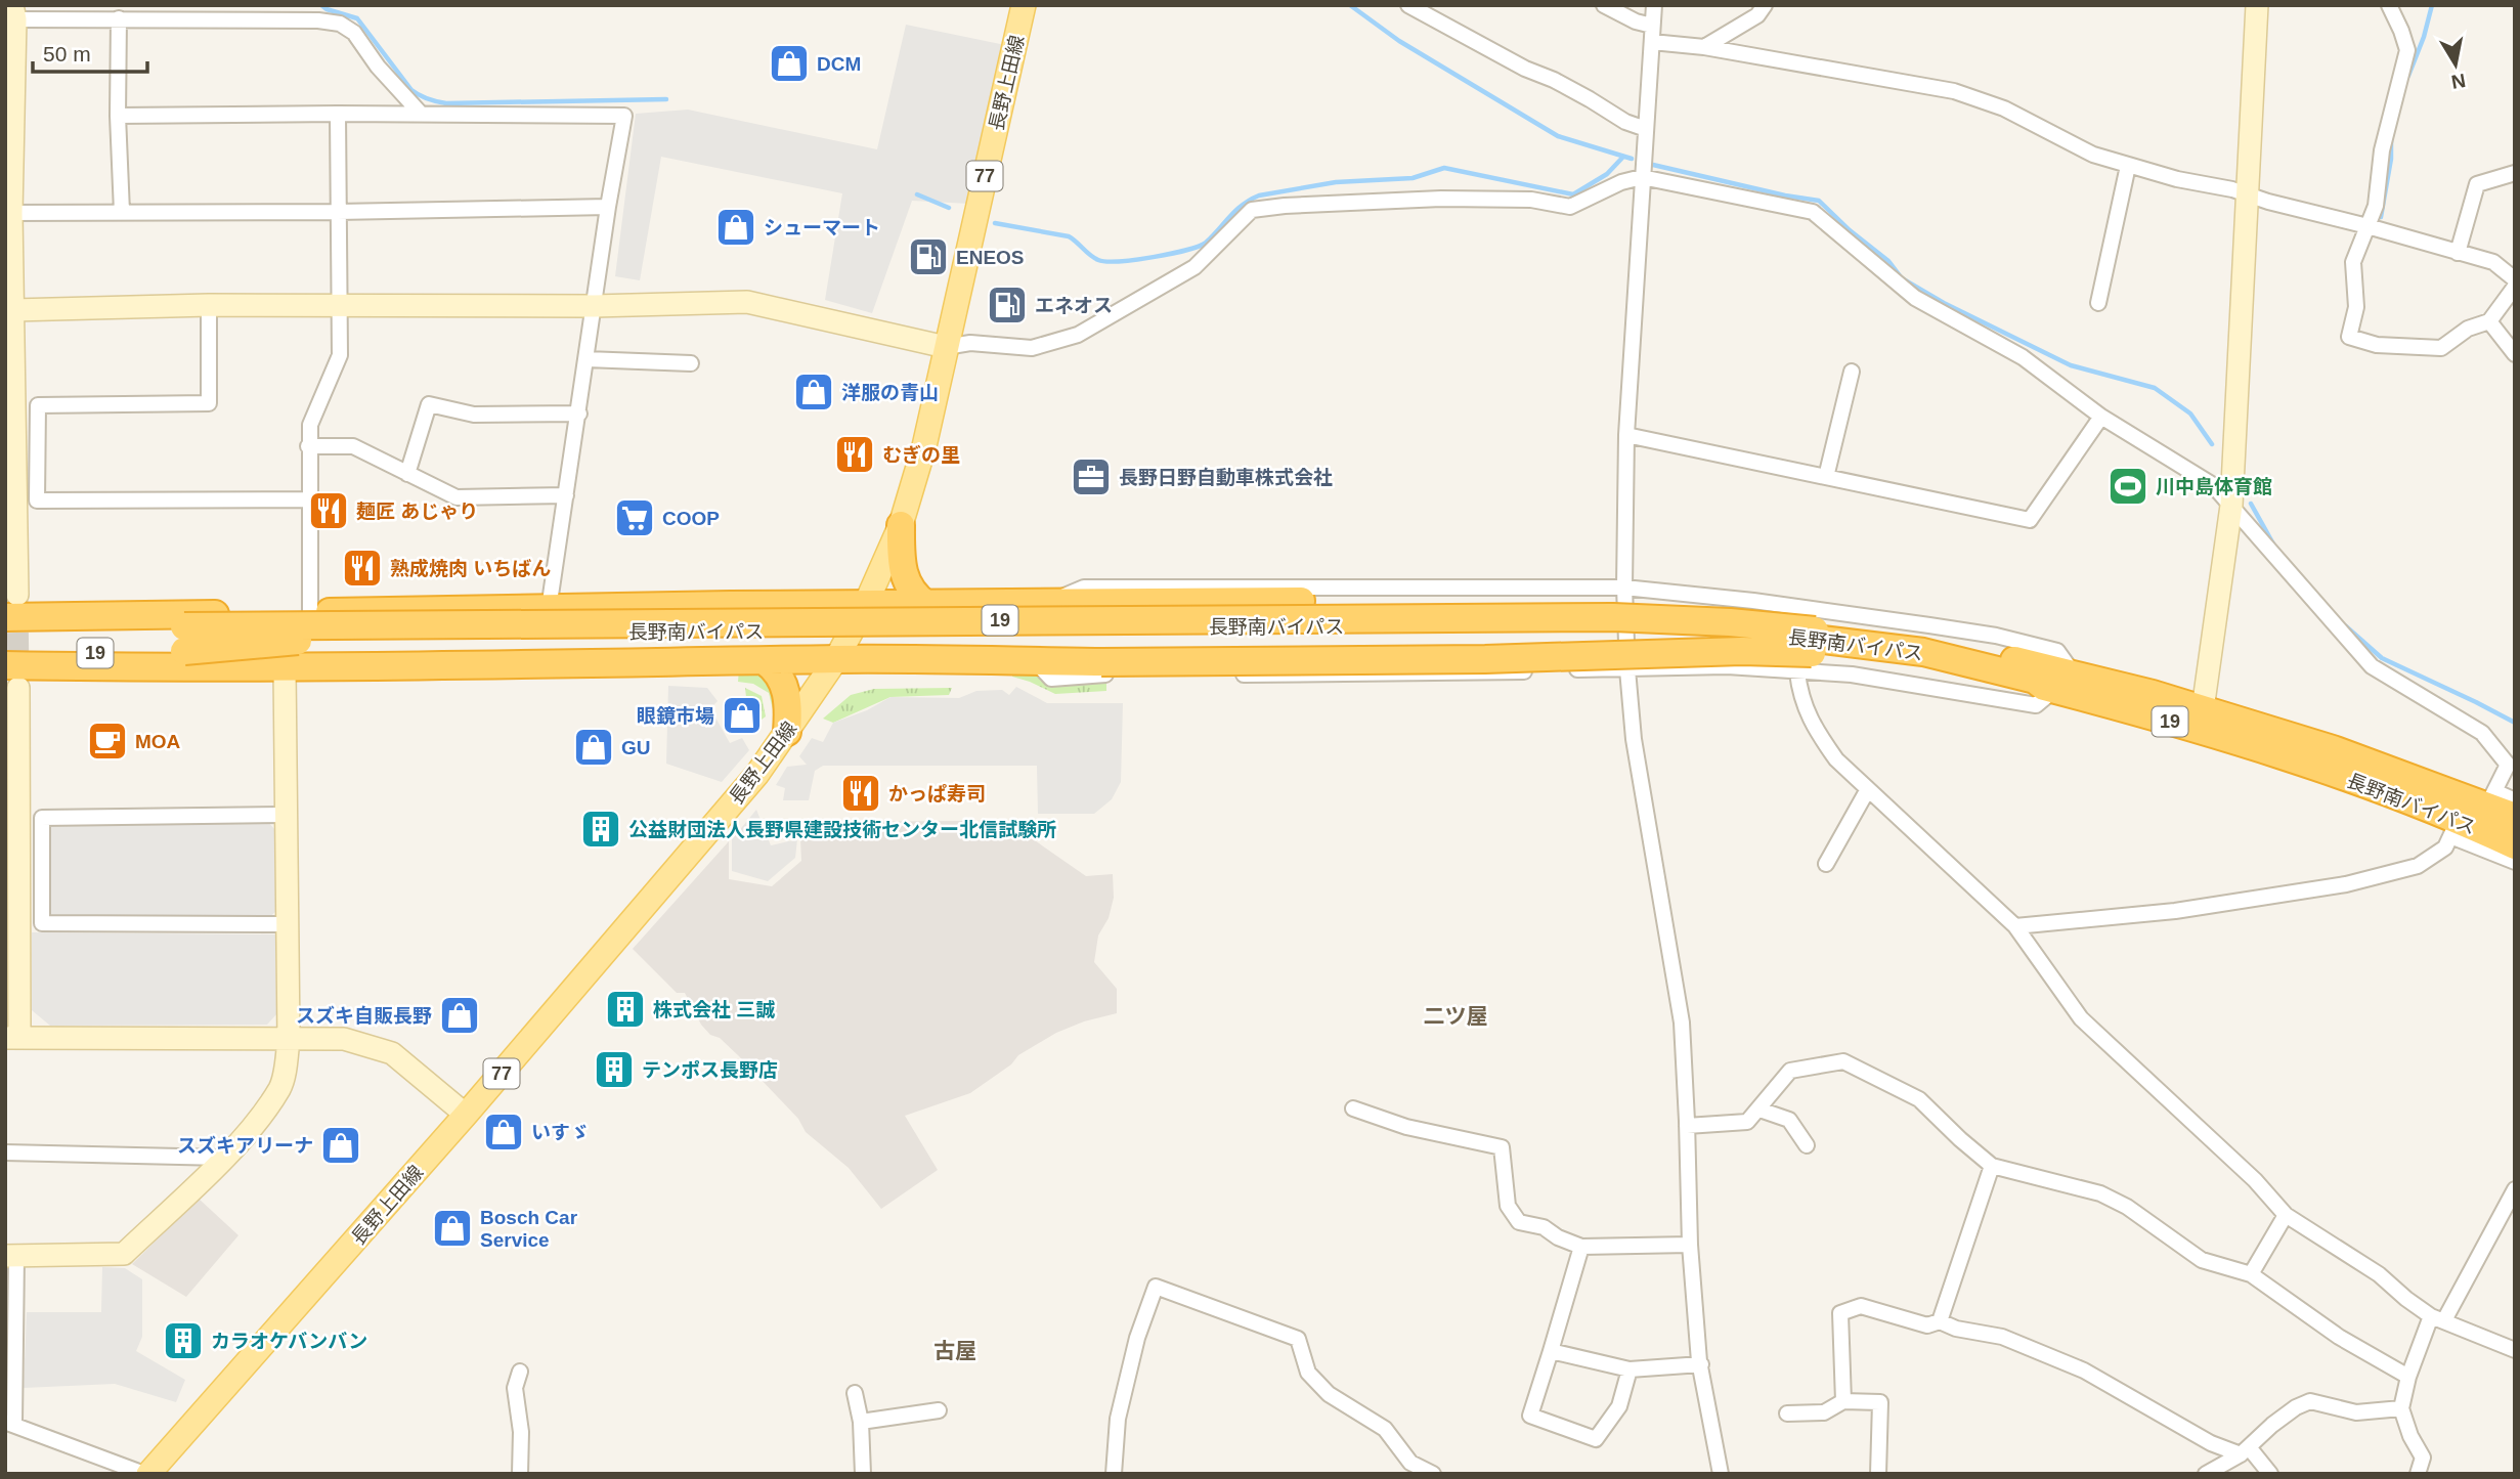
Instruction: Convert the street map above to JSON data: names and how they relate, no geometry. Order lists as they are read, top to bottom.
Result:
{
  "streets": {
    "highway": ["19", "長野南バイパス"],
    "main road": ["長野上田線", "77"]
  },
  "crossings": [
    ["長野上田線", "19"],
    ["19", "長野南バイパス"]
  ],
  "districts": ["二ツ屋", "古屋"],
  "places": {
    "shop": [
      "DCM",
      "シューマート",
      "洋服の青山",
      "眼鏡市場",
      "GU",
      "スズキ自販長野",
      "いすゞ",
      "スズキアリーナ",
      "Bosch Car Service"
    ],
    "fuel station": ["ENEOS", "エネオス"],
    "restaurant": [
      "むぎの里",
      "麺匠 あじゃり",
      "熟成焼肉 いちばん",
      "かっぱ寿司"
    ],
    "office": ["長野日野自動車株式会社"],
    "sports": ["川中島体育館"],
    "supermarket": ["COOP"],
    "cafe": ["MOA"],
    "building": [
      "公益財団法人長野県建設技術センター北信試験所",
      "株式会社 三誠",
      "テンポス長野店",
      "カラオケバンバン"
    ]
  },
  "scale_bar": "50 m",
  "north": "bottom"
}
